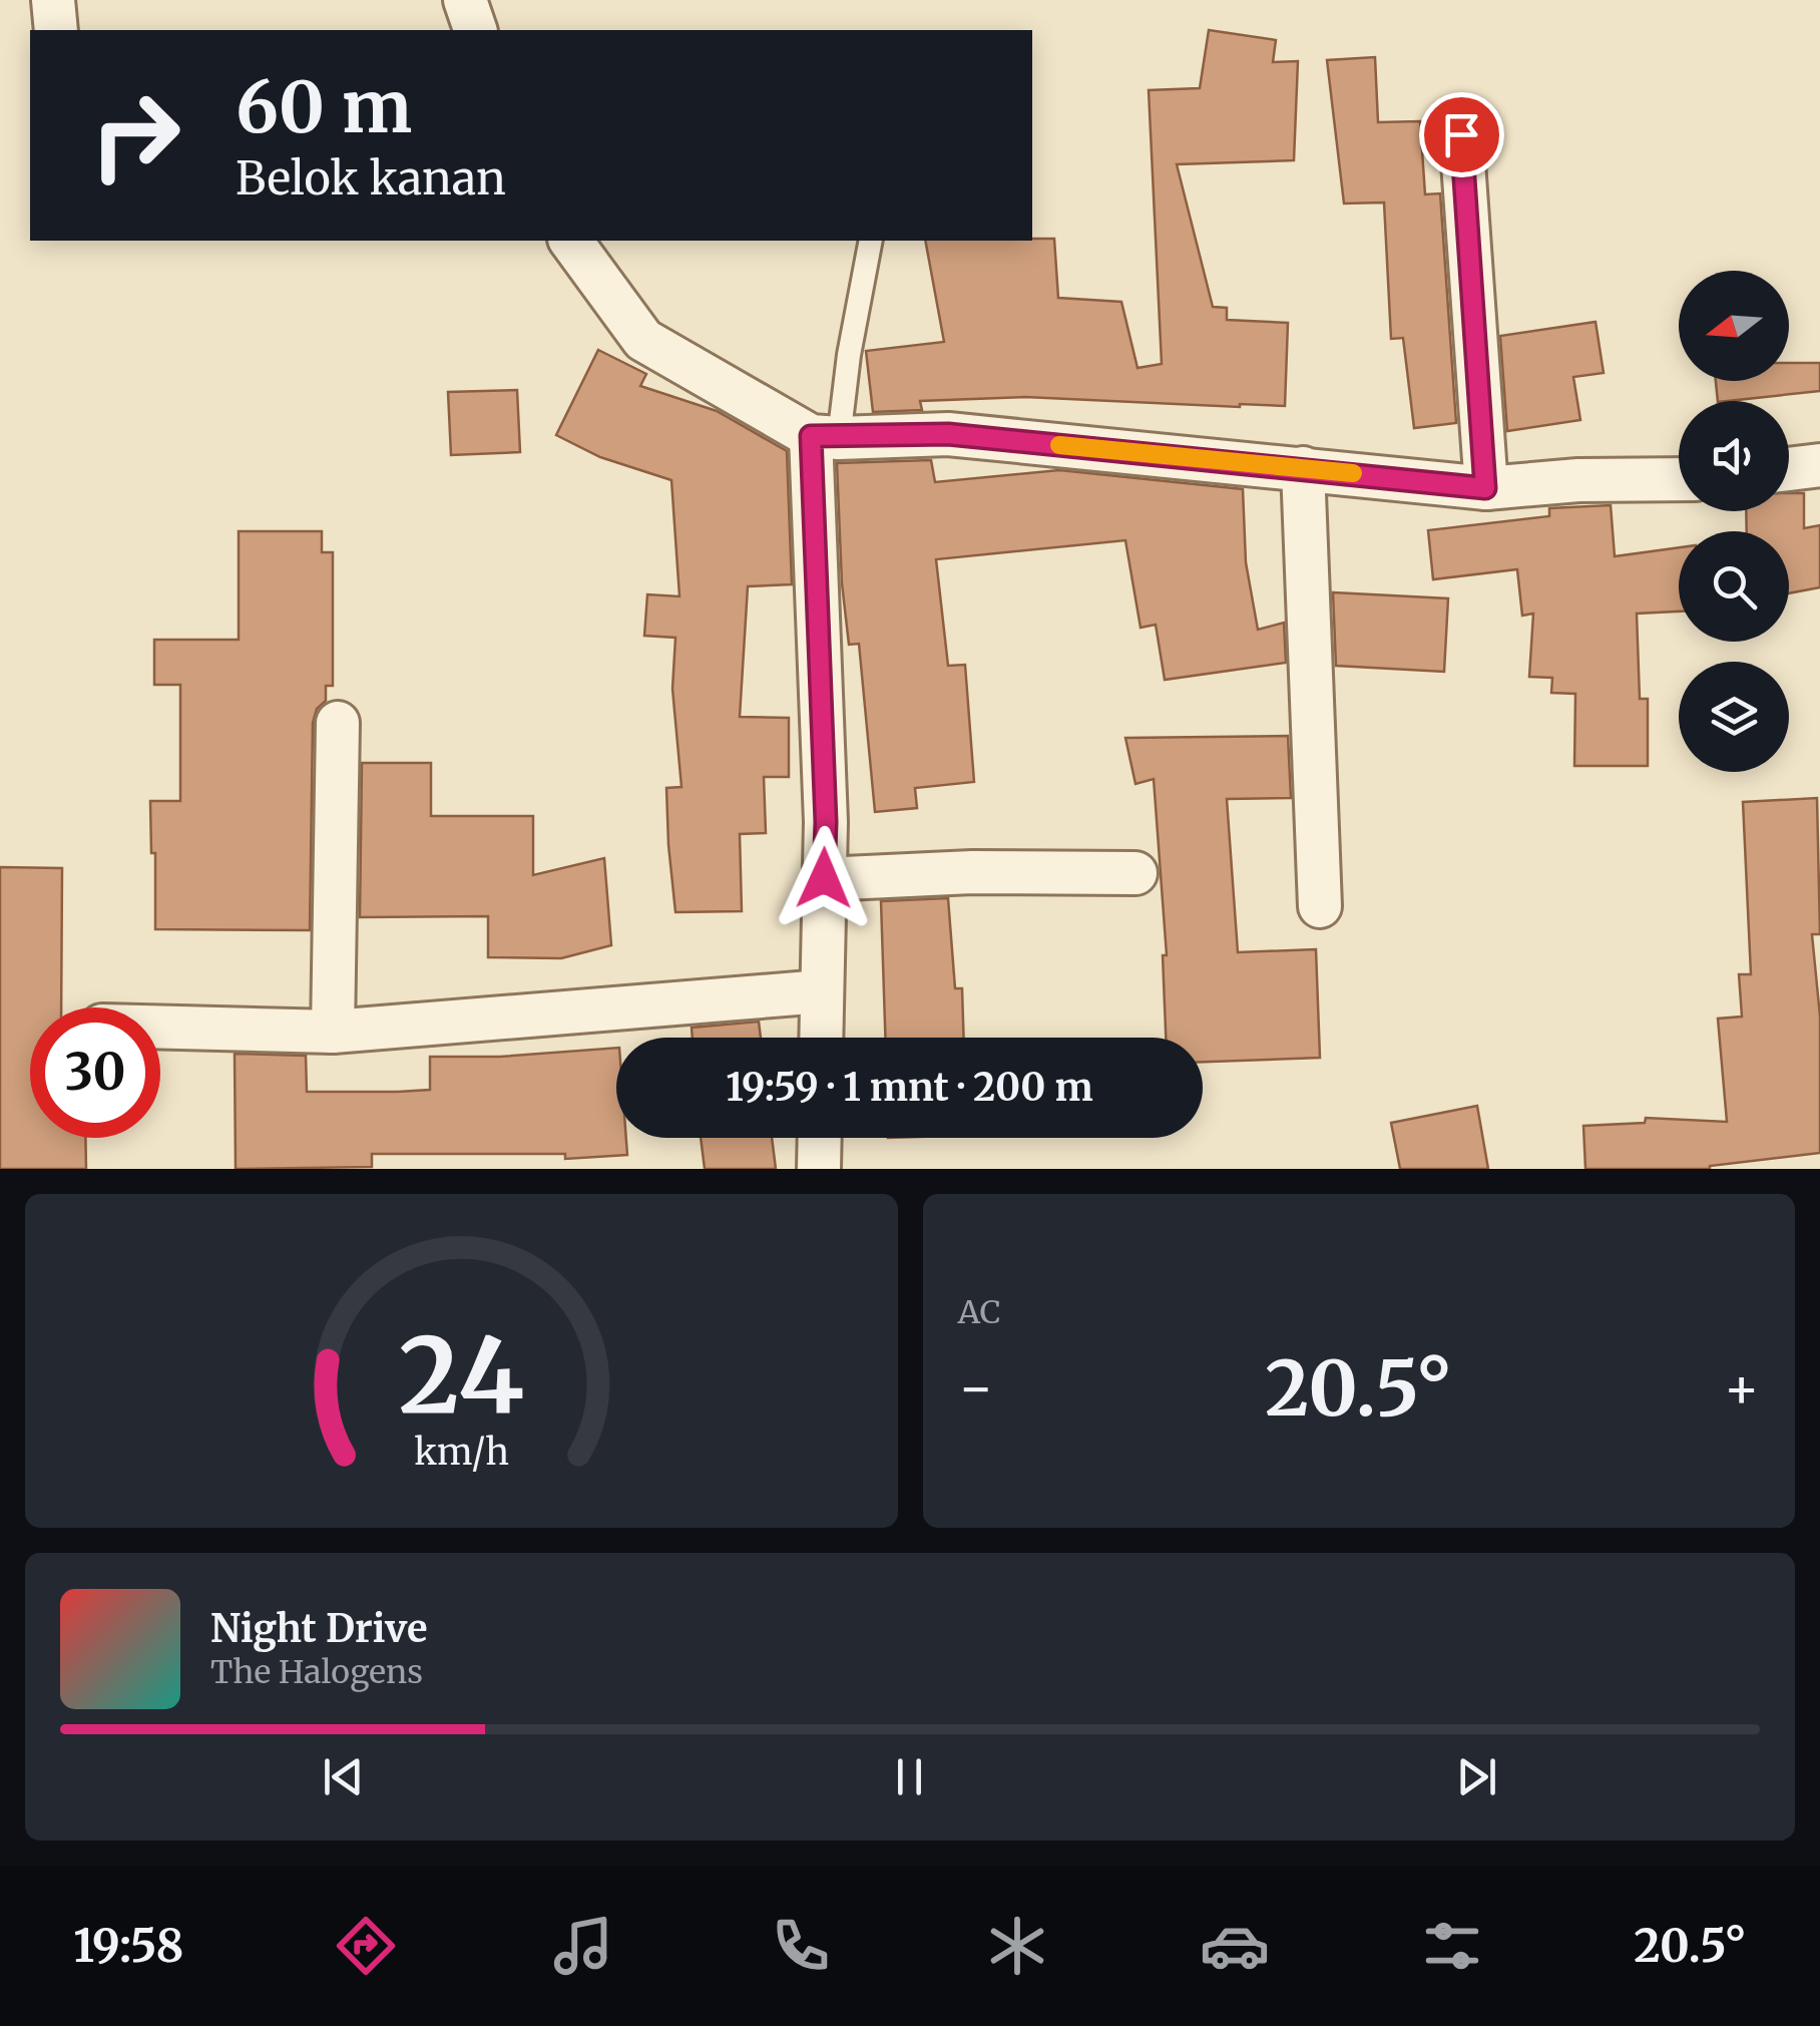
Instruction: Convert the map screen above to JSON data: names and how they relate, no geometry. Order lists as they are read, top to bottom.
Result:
{
  "north": "left",
  "page": {
    "turn": ["60 m", "Belok kanan"],
    "limit": "30",
    "trip": "19:59 · 1 mnt · 200 m",
    "tile": "AC",
    "heat": ["−", "20.5°", "+"],
    "song": ["Night Drive", "The Halogens"],
    "tabs": ["19:58", "20.5°"],
    "gauge": ["24", "km/h"]
  }
}
